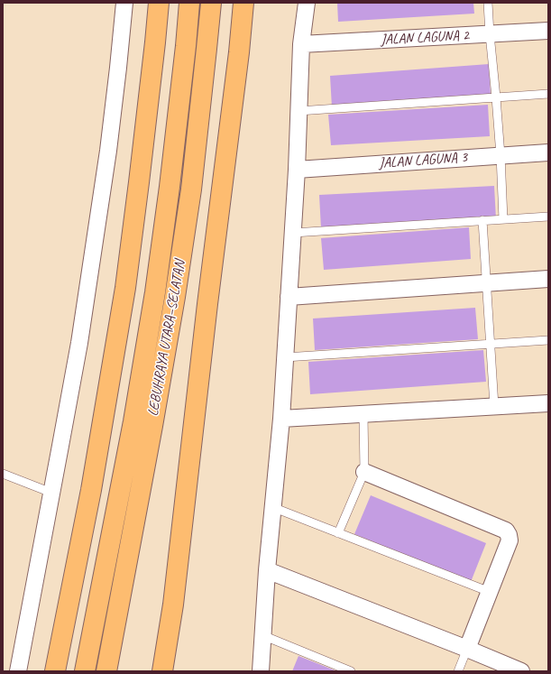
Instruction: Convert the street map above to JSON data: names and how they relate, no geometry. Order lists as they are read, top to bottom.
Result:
{
  "streets": {
    "main road": ["LEBUHRAYA UTARA–SELATAN"],
    "street": ["JALAN LAGUNA 2", "JALAN LAGUNA 3"]
  }
}
